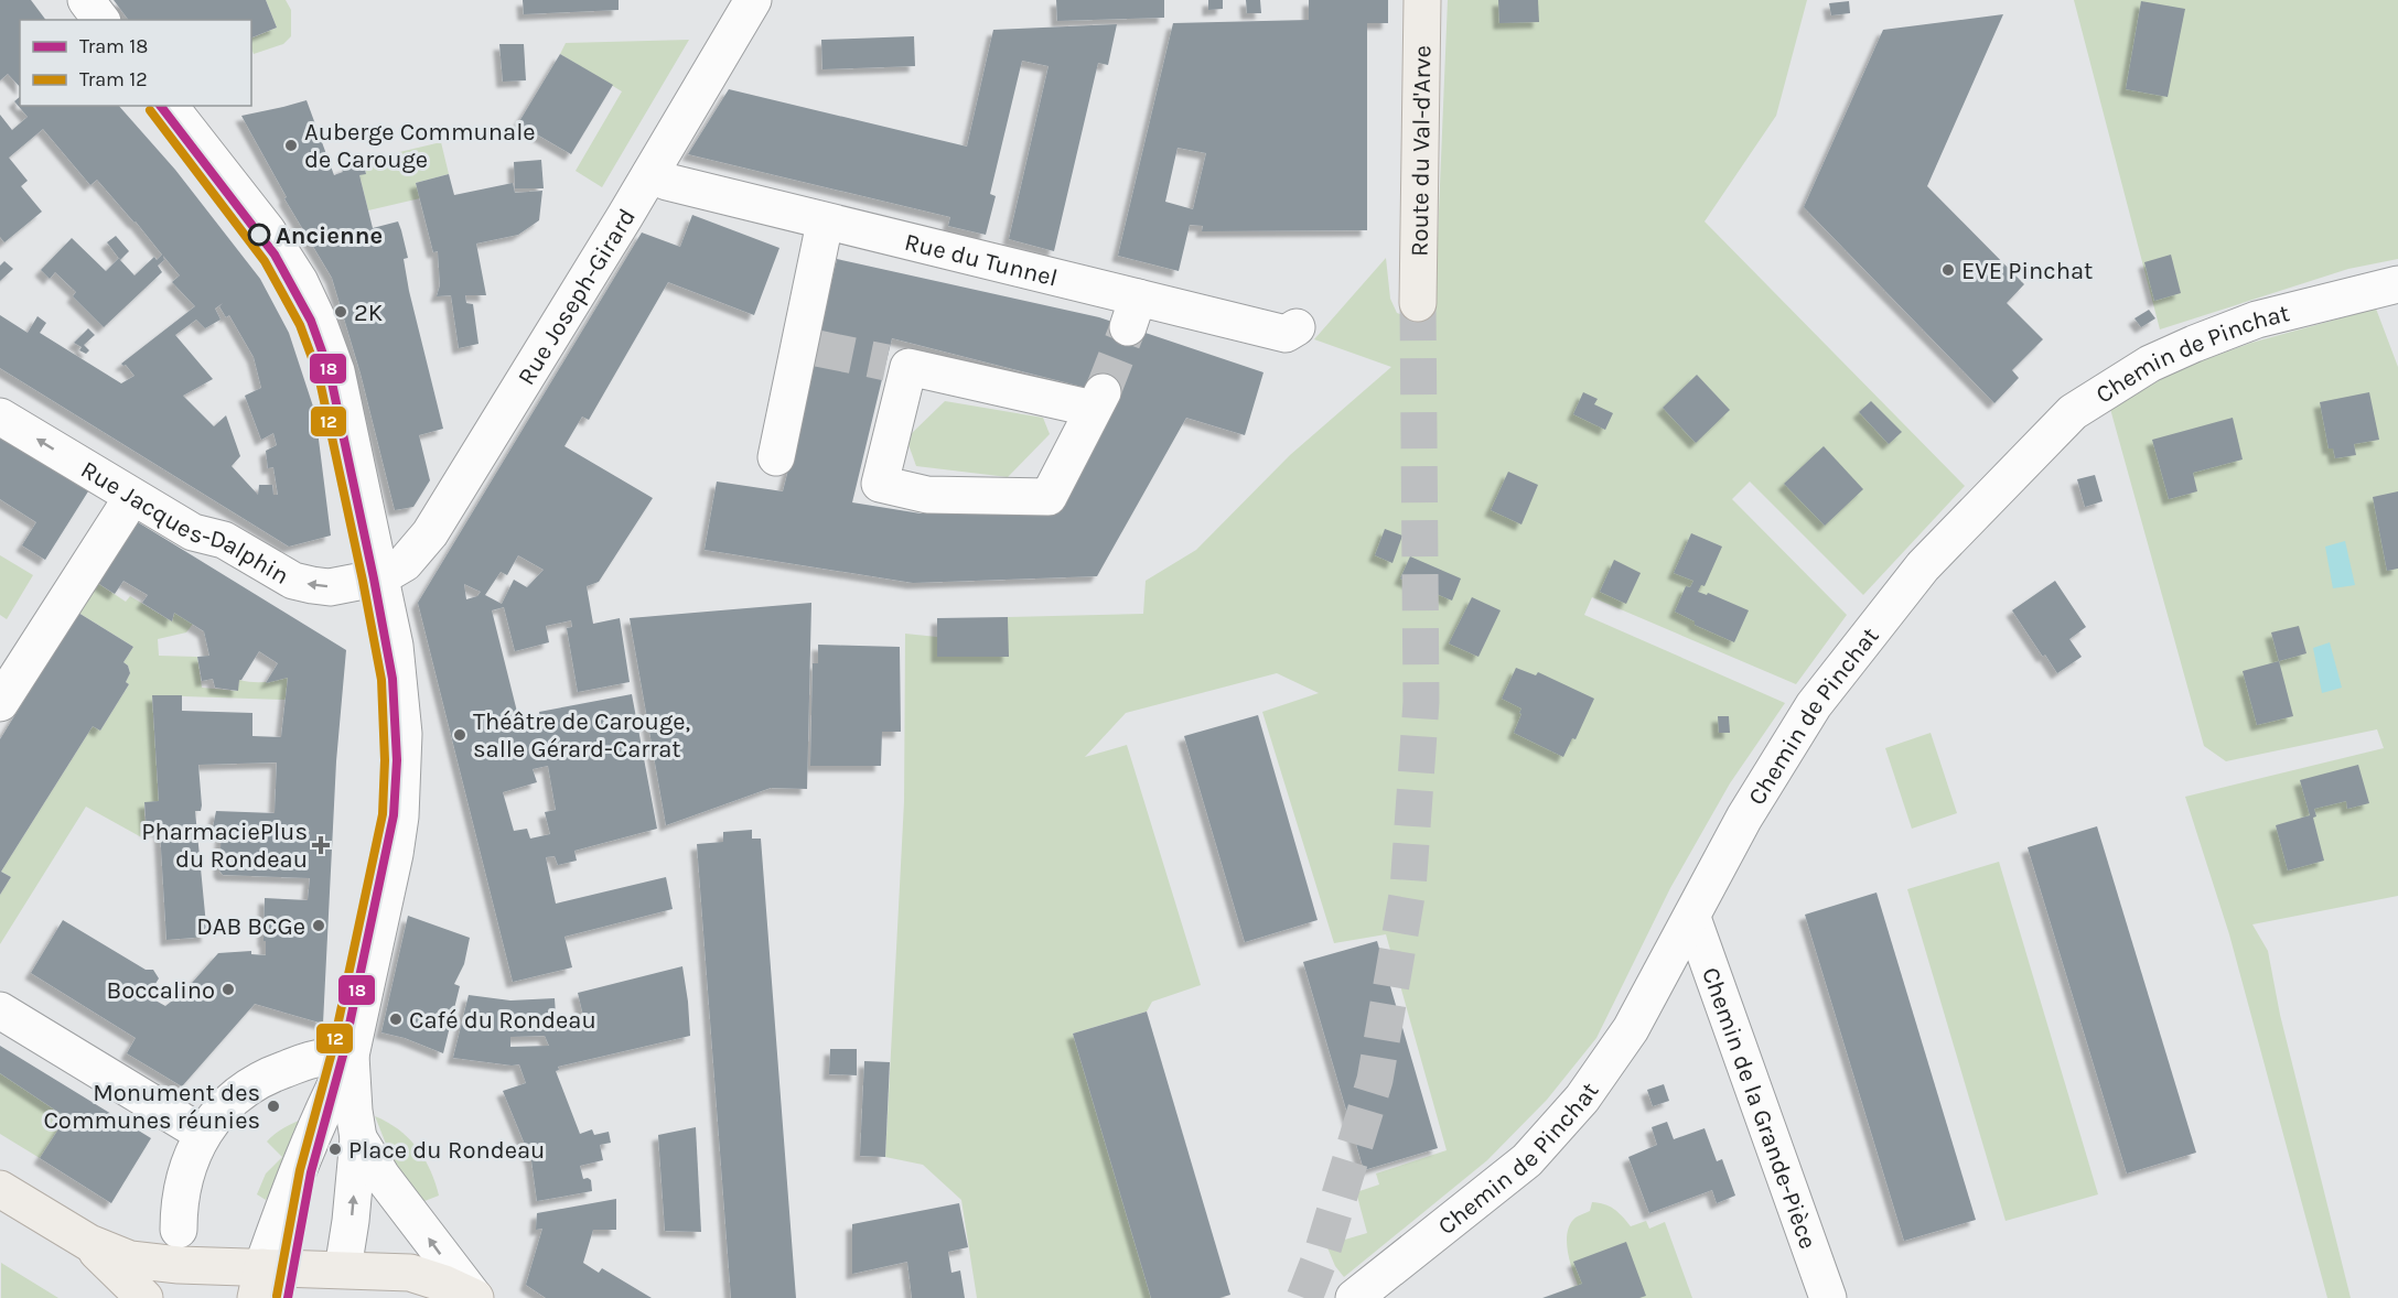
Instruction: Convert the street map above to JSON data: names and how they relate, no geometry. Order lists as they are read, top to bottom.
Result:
{
  "streets": {
    "main road": ["Route du Val-d'Arve"],
    "street": [
      "Rue du Tunnel",
      "Rue Joseph-Girard",
      "Chemin de Pinchat",
      "Rue Jacques-Dalphin",
      "Chemin de la Grande-Pièce"
    ]
  },
  "crossings": [
    ["Rue du Tunnel", "Rue Joseph-Girard"],
    ["Rue Joseph-Girard", "Rue Jacques-Dalphin"],
    ["Chemin de Pinchat", "Chemin de la Grande-Pièce"]
  ],
  "one_way": ["Rue Jacques-Dalphin"],
  "places": {
    "other": [
      "Auberge Communale de Carouge",
      "Ancienne",
      "EVE Pinchat",
      "2K",
      "Théâtre de Carouge, salle Gérard-Carrat",
      "DAB BCGe",
      "Boccalino",
      "Café du Rondeau",
      "Monument des Communes réunies",
      "Place du Rondeau"
    ],
    "health": ["PharmaciePlus du Rondeau"]
  },
  "lines": ["tram line 18", "tram line 12"],
  "legend": ["Tram 18", "Tram 12"]
}
